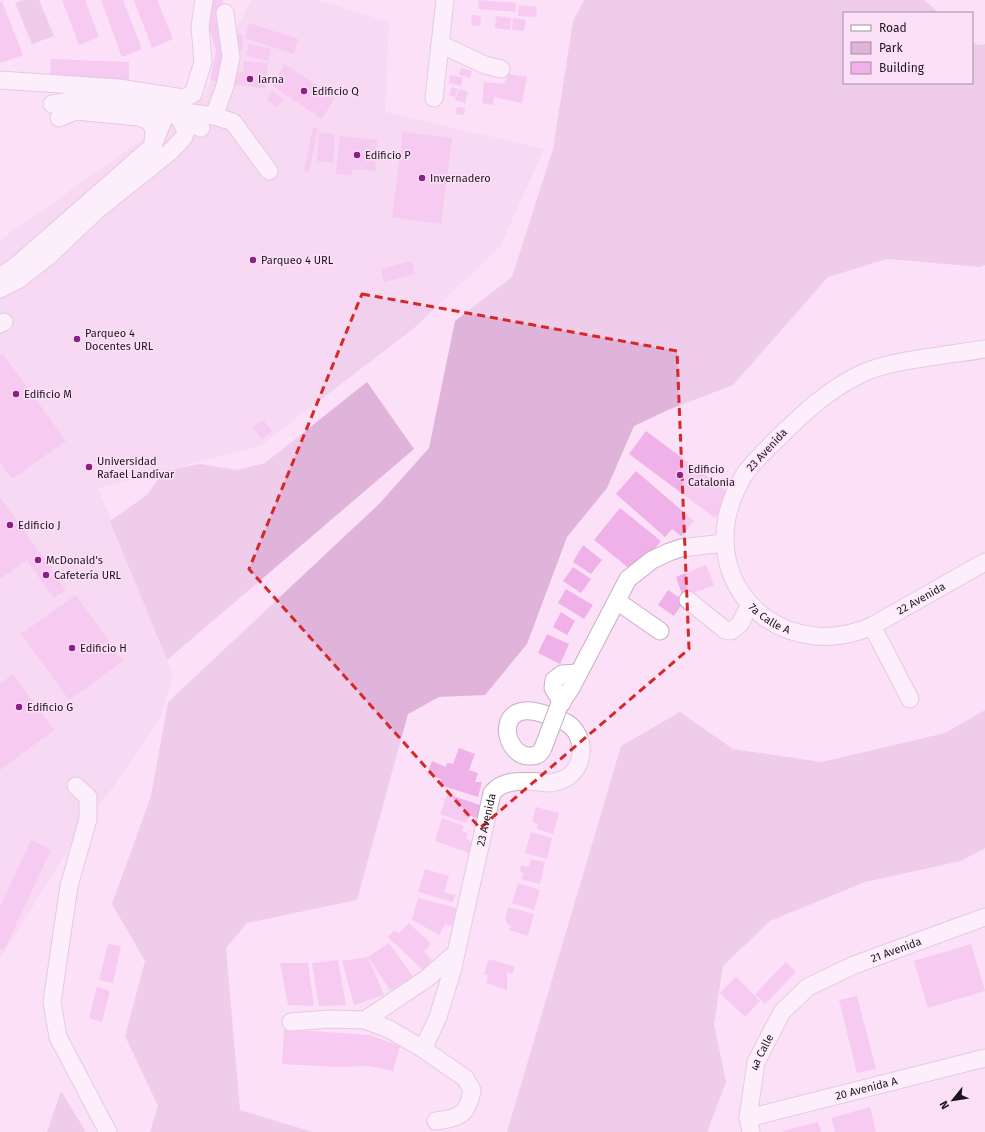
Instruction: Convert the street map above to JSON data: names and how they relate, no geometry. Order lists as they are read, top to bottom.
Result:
{
  "streets": {
    "street": [
      "23 Avenida",
      "22 Avenida",
      "7a Calle A",
      "21 Avenida",
      "4a Calle",
      "20 Avenida A"
    ]
  },
  "crossings": [
    ["23 Avenida", "7a Calle A"],
    ["22 Avenida", "7a Calle A"],
    ["21 Avenida", "4a Calle"],
    ["4a Calle", "20 Avenida A"]
  ],
  "places": [
    "Iarna",
    "Edificio Q",
    "Edificio P",
    "Invernadero",
    "Parqueo 4 URL",
    "Parqueo 4 Docentes URL",
    "Edificio M",
    "Universidad Rafael Landívar",
    "Edificio Catalonia",
    "Edificio J",
    "McDonald's",
    "Cafetería URL",
    "Edificio H",
    "Edificio G"
  ],
  "legend": ["Road", "Park", "Building"],
  "north": "bottom left"
}
